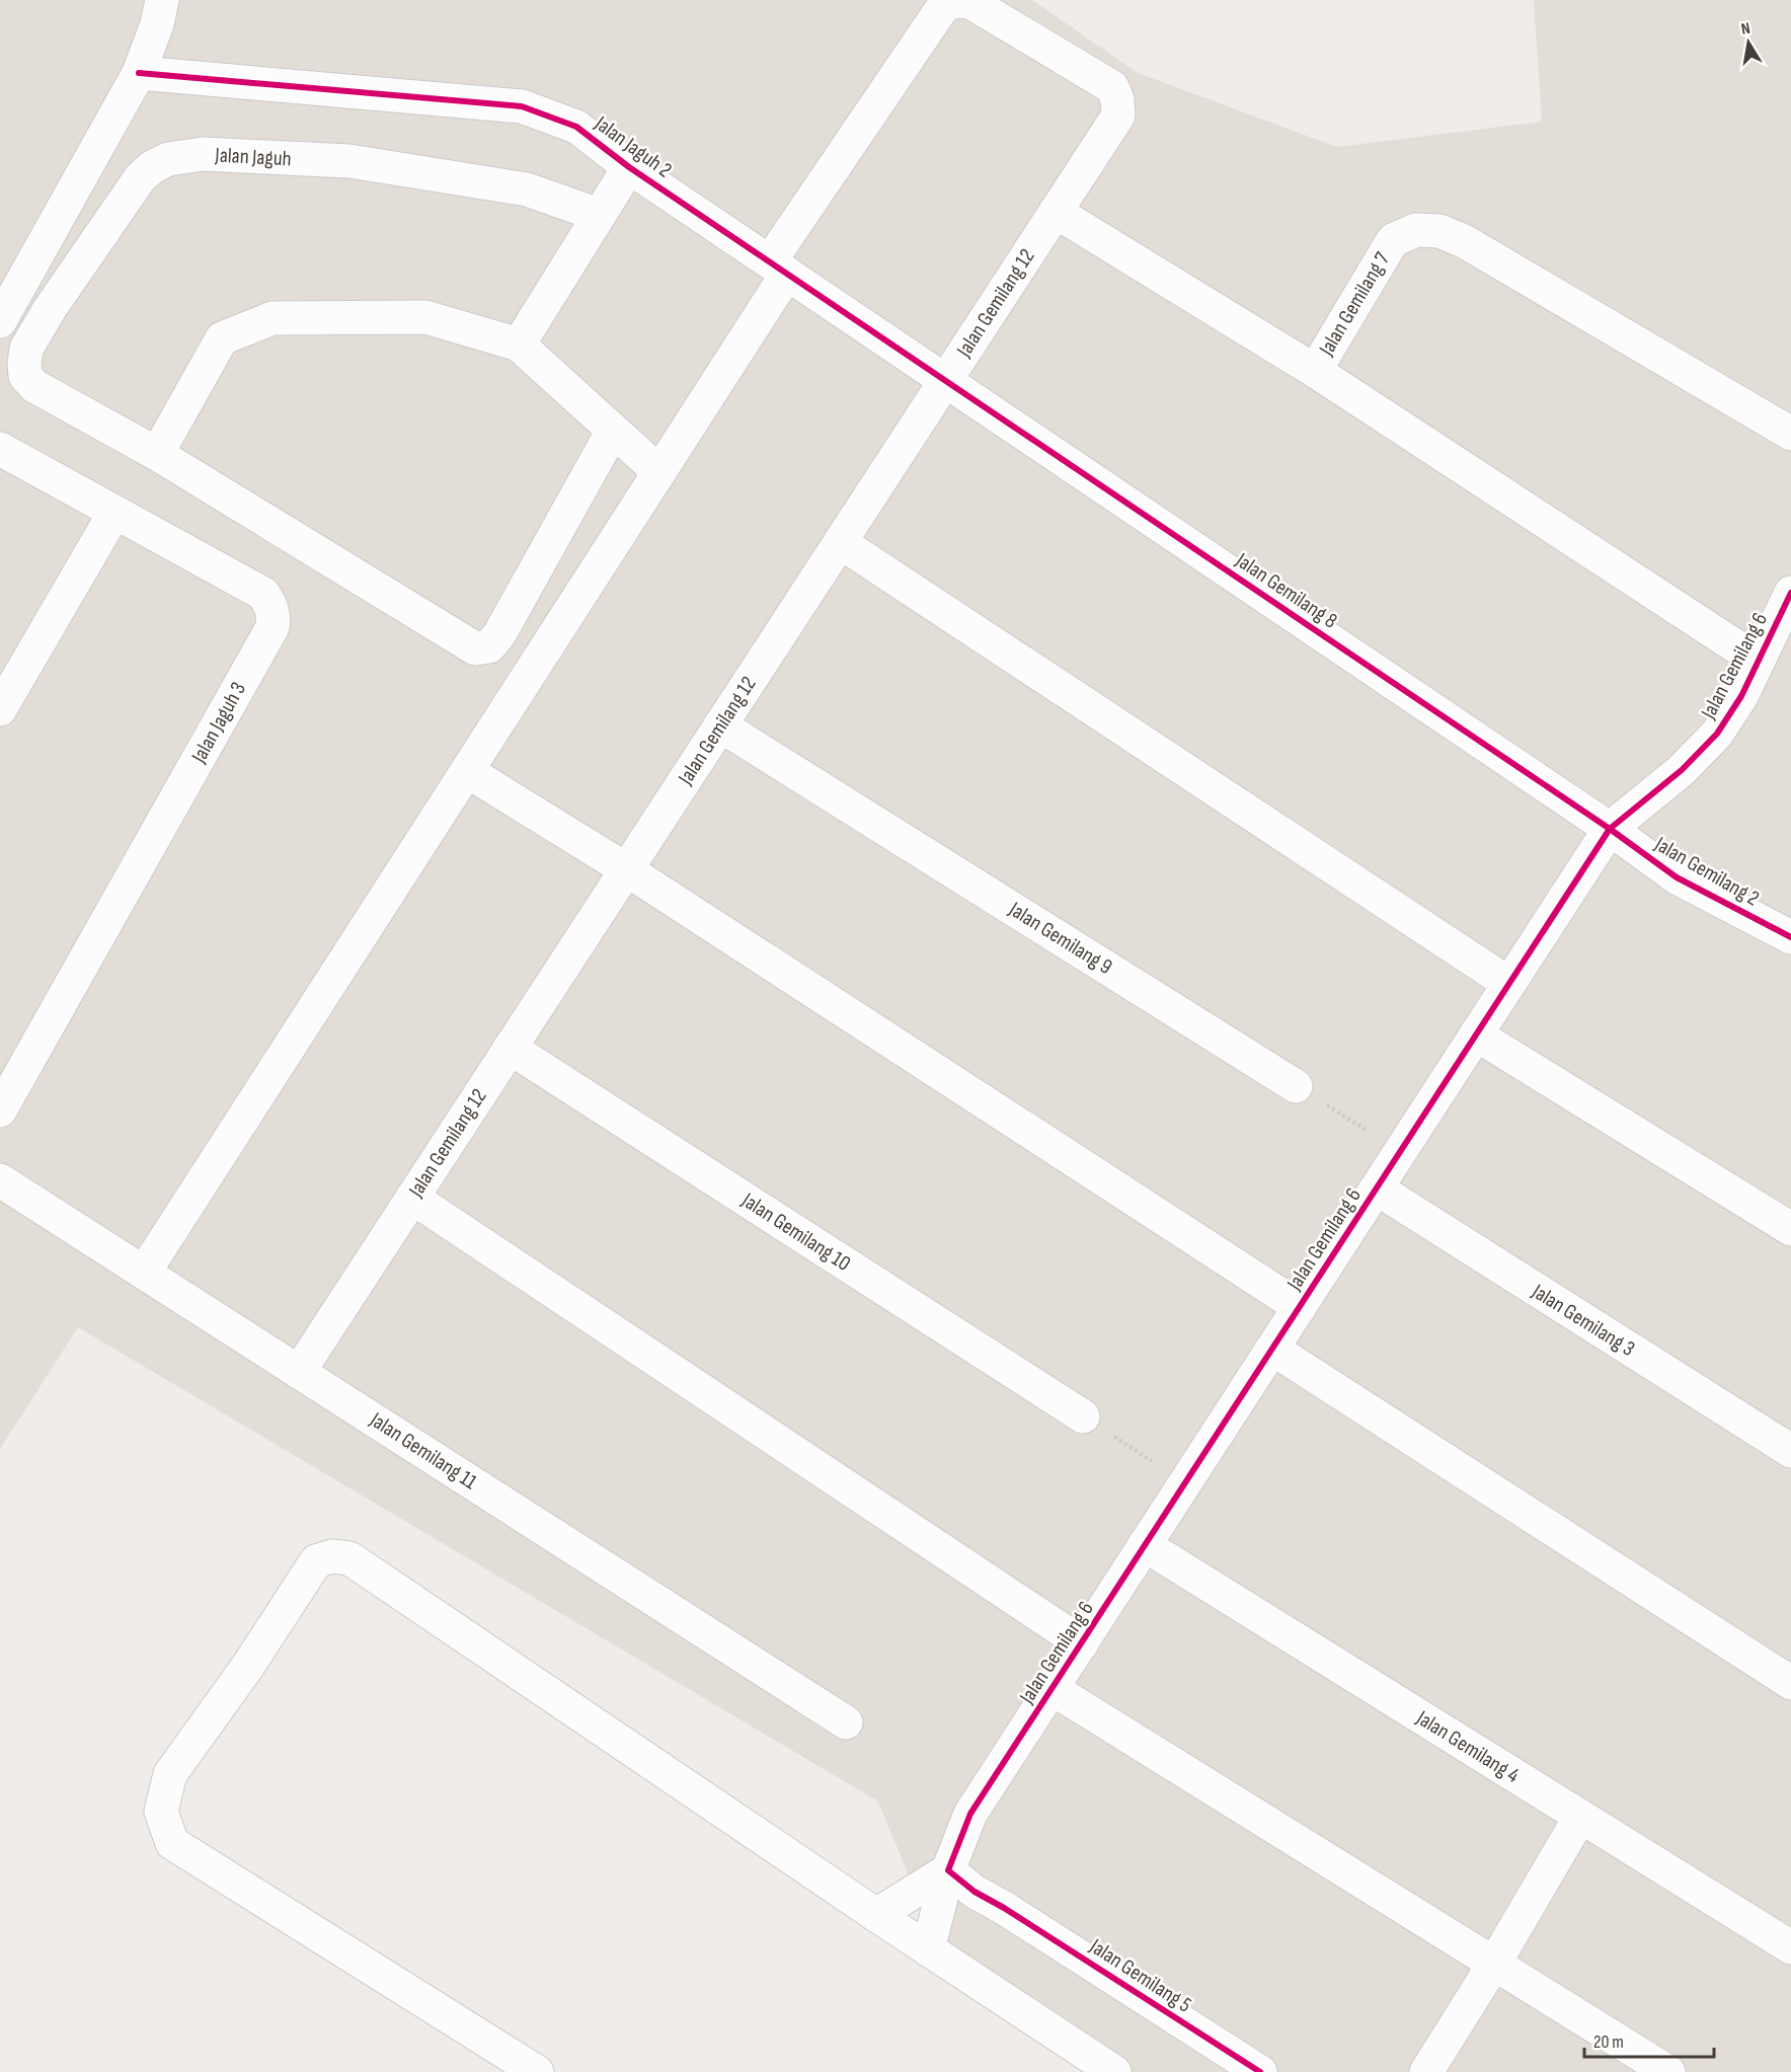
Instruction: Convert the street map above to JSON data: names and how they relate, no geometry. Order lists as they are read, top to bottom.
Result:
{
  "streets": {
    "street": [
      "Jalan Jaguh 2",
      "Jalan Jaguh",
      "Jalan Gemilang 12",
      "Jalan Gemilang 7",
      "Jalan Gemilang 8",
      "Jalan Gemilang 6",
      "Jalan Jaguh 3",
      "Jalan Gemilang 2",
      "Jalan Gemilang 9",
      "Jalan Gemilang 10",
      "Jalan Gemilang 3",
      "Jalan Gemilang 11",
      "Jalan Gemilang 4",
      "Jalan Gemilang 5"
    ]
  },
  "crossings": [
    ["Jalan Jaguh 2", "Jalan Gemilang 12"],
    ["Jalan Jaguh 2", "Jalan Gemilang 8"],
    ["Jalan Gemilang 12", "Jalan Gemilang 7"],
    ["Jalan Gemilang 12", "Jalan Gemilang 8"],
    ["Jalan Gemilang 12", "Jalan Gemilang 9"],
    ["Jalan Gemilang 12", "Jalan Gemilang 10"],
    ["Jalan Gemilang 12", "Jalan Gemilang 11"],
    ["Jalan Gemilang 8", "Jalan Gemilang 6"],
    ["Jalan Gemilang 8", "Jalan Gemilang 2"],
    ["Jalan Gemilang 6", "Jalan Gemilang 2"],
    ["Jalan Gemilang 6", "Jalan Gemilang 3"],
    ["Jalan Gemilang 6", "Jalan Gemilang 4"],
    ["Jalan Gemilang 6", "Jalan Gemilang 5"]
  ],
  "scale_bar": "20 m",
  "north": "top"
}
